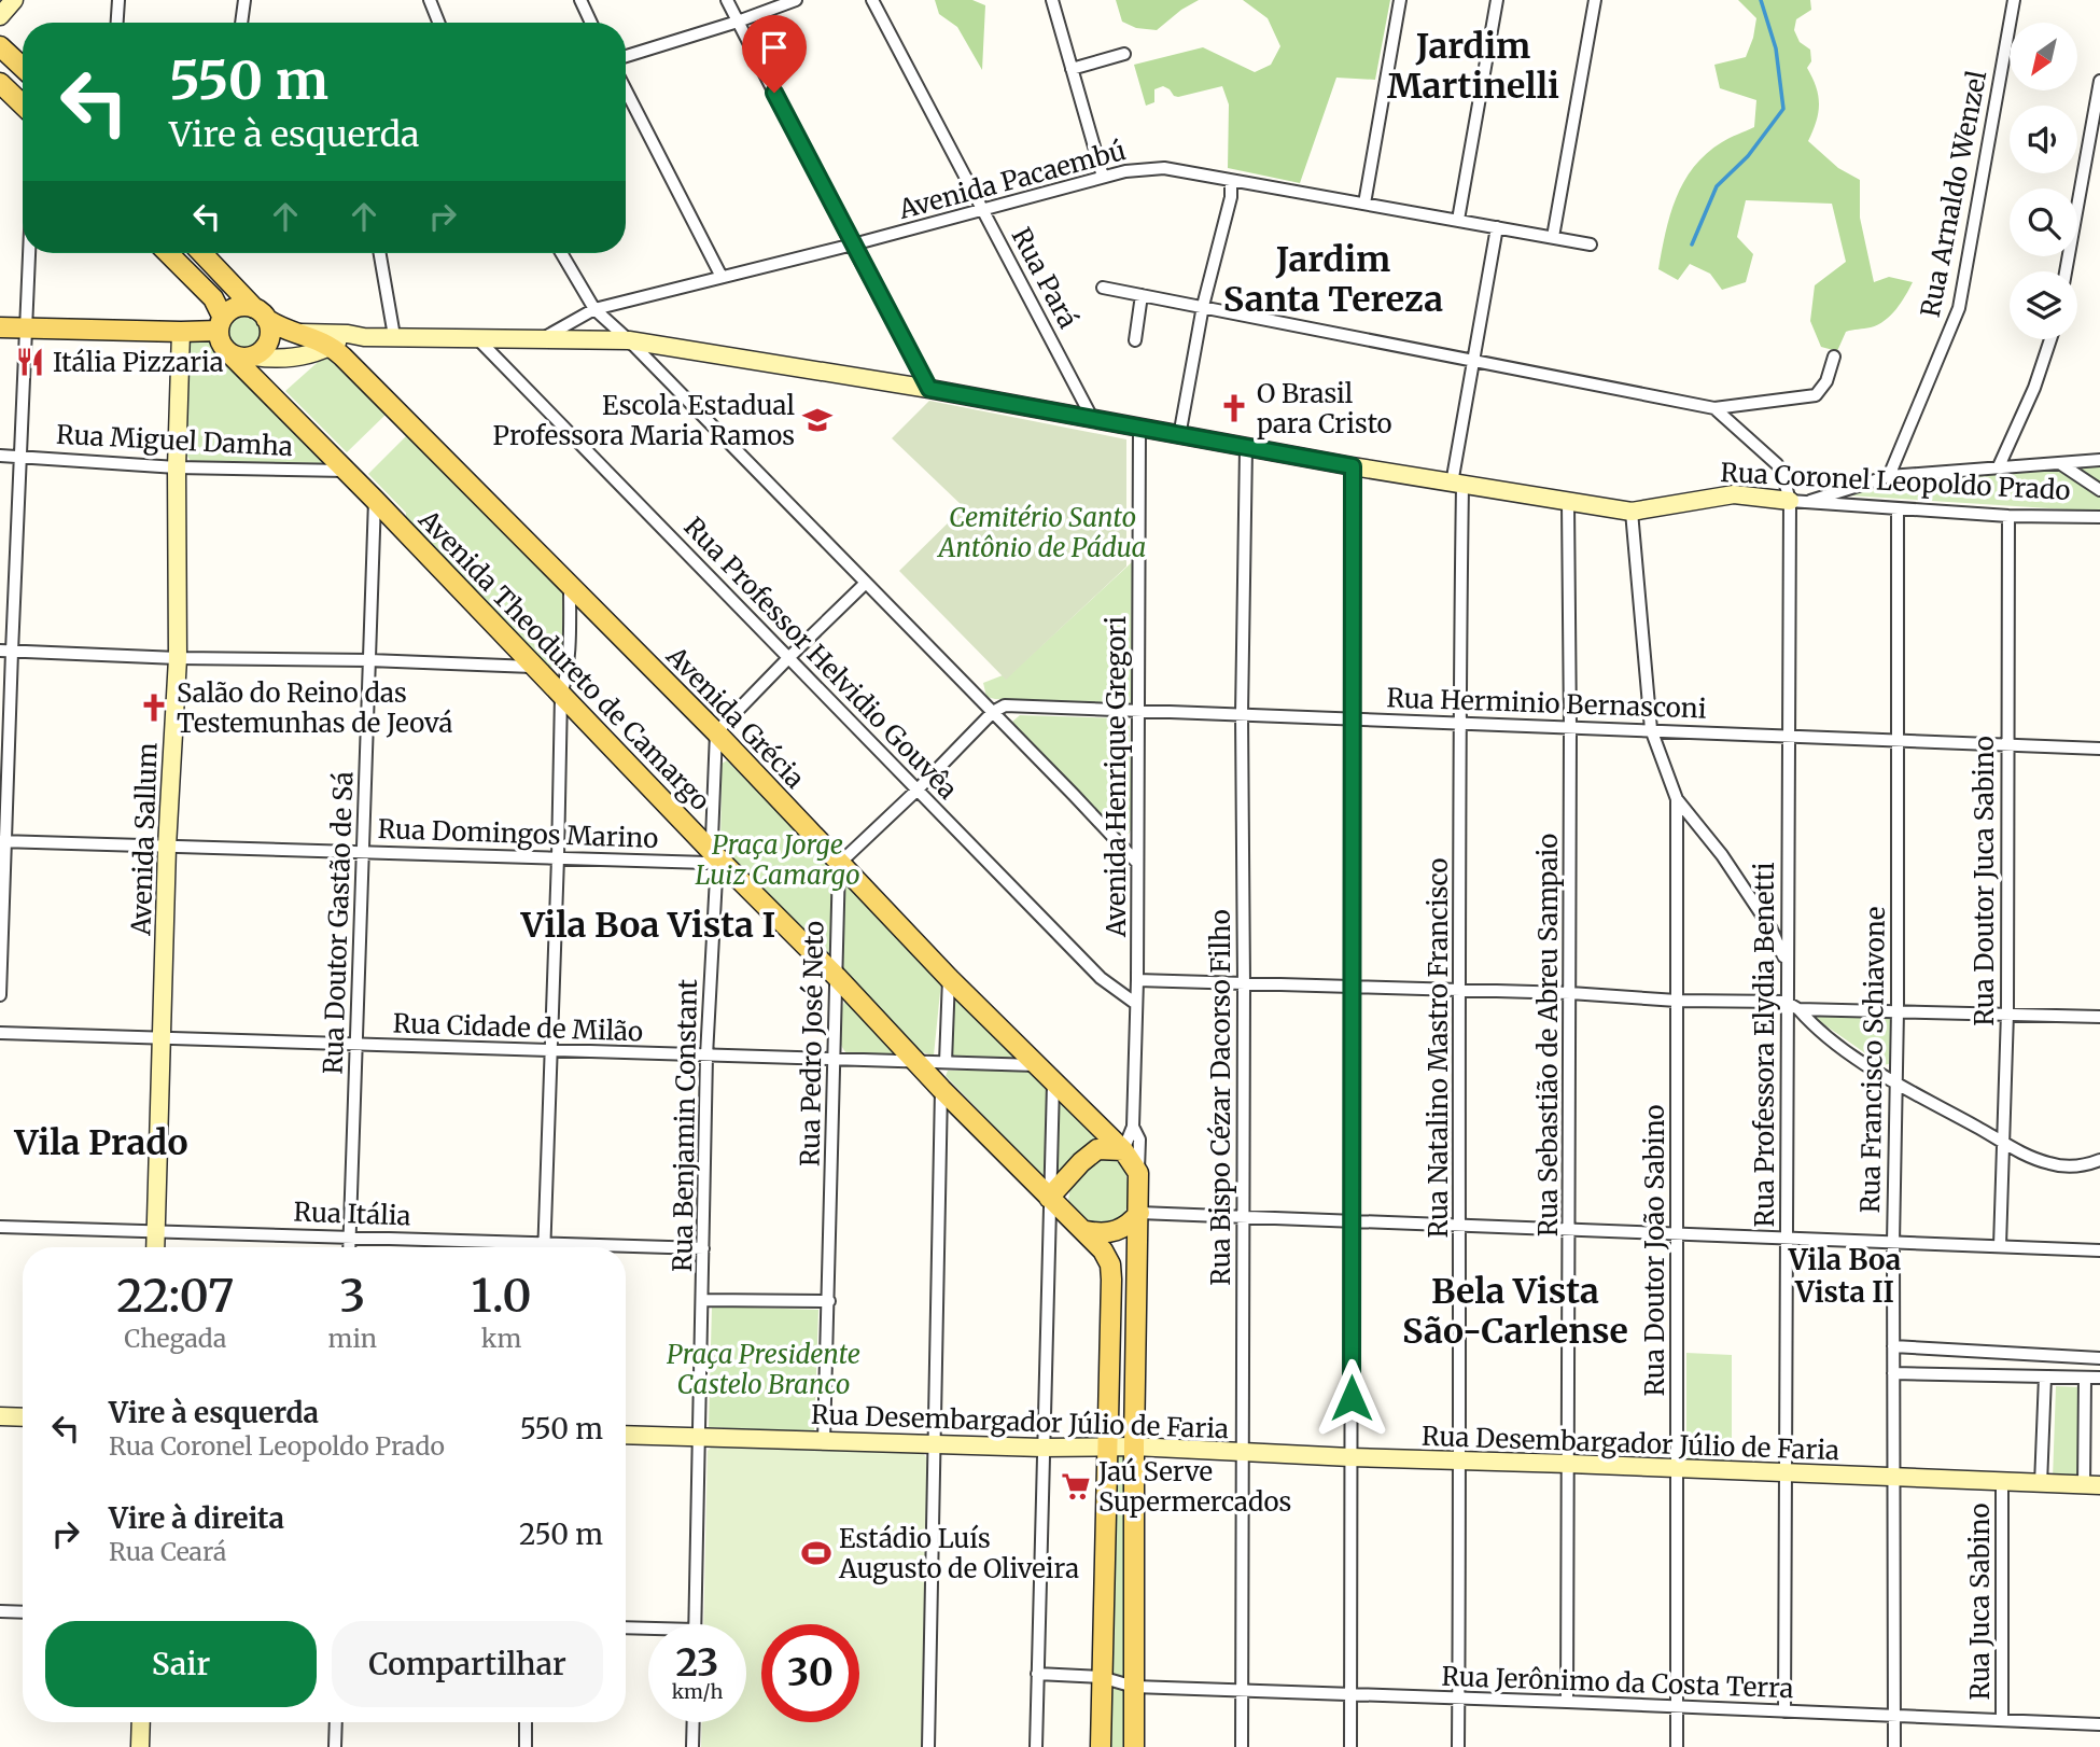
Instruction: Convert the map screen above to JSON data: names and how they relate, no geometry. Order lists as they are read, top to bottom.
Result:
{
  "streets": {
    "main road": ["Rua Coronel Leopoldo Prado", "Avenida Theodureto de Camargo", "Avenida Grécia"],
    "street": [
      "Avenida Pacaembú",
      "Rua Arnaldo Wenzel",
      "Rua Pará",
      "Rua Miguel Damha",
      "Rua Professor Helvidio Gouvêa",
      "Rua Herminio Bernasconi",
      "Avenida Henrique Gregori",
      "Rua Domingos Marino",
      "Avenida Sallum",
      "Rua Doutor Juca Sabino",
      "Rua Doutor Gastão de Sá",
      "Rua Cidade de Milão",
      "Rua Sebastião de Abreu Sampaio",
      "Rua Pedro José Neto",
      "Rua Professora Elydia Benetti",
      "Rua Natalino Mastro Francisco",
      "Rua Francisco Schiavone",
      "Rua Bispo Cézar Dacorso Filho",
      "Rua Benjamin Constant",
      "Rua Itália",
      "Rua Doutor João Sabino",
      "Rua Desembargador Júlio de Faria",
      "Rua Juca Sabino",
      "Rua Jerônimo da Costa Terra"
    ]
  },
  "crossings": [
    ["Avenida Pacaembú", "Rua Pará"],
    ["Avenida Pacaembú", "Rua Coronel Leopoldo Prado"],
    ["Avenida Pacaembú", "Rua Natalino Mastro Francisco"],
    ["Rua Pará", "Rua Coronel Leopoldo Prado"],
    ["Rua Miguel Damha", "Avenida Theodureto de Camargo"],
    ["Rua Miguel Damha", "Avenida Sallum"],
    ["Rua Coronel Leopoldo Prado", "Rua Professor Helvidio Gouvêa"],
    ["Rua Coronel Leopoldo Prado", "Avenida Theodureto de Camargo"],
    ["Rua Coronel Leopoldo Prado", "Avenida Grécia"],
    ["Rua Coronel Leopoldo Prado", "Avenida Henrique Gregori"],
    ["Rua Coronel Leopoldo Prado", "Rua Doutor Juca Sabino"],
    ["Rua Coronel Leopoldo Prado", "Rua Sebastião de Abreu Sampaio"],
    ["Rua Coronel Leopoldo Prado", "Rua Professora Elydia Benetti"],
    ["Rua Coronel Leopoldo Prado", "Rua Natalino Mastro Francisco"],
    ["Rua Coronel Leopoldo Prado", "Rua Francisco Schiavone"],
    ["Rua Coronel Leopoldo Prado", "Rua Bispo Cézar Dacorso Filho"],
    ["Rua Professor Helvidio Gouvêa", "Avenida Henrique Gregori"],
    ["Avenida Theodureto de Camargo", "Avenida Grécia"],
    ["Avenida Theodureto de Camargo", "Rua Domingos Marino"],
    ["Avenida Theodureto de Camargo", "Rua Doutor Gastão de Sá"],
    ["Avenida Theodureto de Camargo", "Rua Cidade de Milão"],
    ["Avenida Theodureto de Camargo", "Rua Pedro José Neto"],
    ["Avenida Theodureto de Camargo", "Rua Benjamin Constant"],
    ["Rua Herminio Bernasconi", "Avenida Henrique Gregori"],
    ["Rua Herminio Bernasconi", "Rua Doutor Juca Sabino"],
    ["Rua Herminio Bernasconi", "Rua Sebastião de Abreu Sampaio"],
    ["Rua Herminio Bernasconi", "Rua Professora Elydia Benetti"],
    ["Rua Herminio Bernasconi", "Rua Natalino Mastro Francisco"],
    ["Rua Herminio Bernasconi", "Rua Francisco Schiavone"],
    ["Rua Herminio Bernasconi", "Rua Bispo Cézar Dacorso Filho"],
    ["Avenida Grécia", "Rua Cidade de Milão"],
    ["Avenida Grécia", "Rua Pedro José Neto"],
    ["Avenida Grécia", "Rua Benjamin Constant"],
    ["Rua Domingos Marino", "Avenida Sallum"],
    ["Rua Domingos Marino", "Rua Doutor Gastão de Sá"],
    ["Rua Domingos Marino", "Rua Benjamin Constant"],
    ["Avenida Sallum", "Rua Cidade de Milão"],
    ["Avenida Sallum", "Rua Itália"],
    ["Rua Doutor Gastão de Sá", "Rua Cidade de Milão"],
    ["Rua Doutor Gastão de Sá", "Rua Itália"],
    ["Rua Cidade de Milão", "Rua Pedro José Neto"],
    ["Rua Cidade de Milão", "Rua Benjamin Constant"],
    ["Rua Sebastião de Abreu Sampaio", "Rua Desembargador Júlio de Faria"],
    ["Rua Sebastião de Abreu Sampaio", "Rua Jerônimo da Costa Terra"],
    ["Rua Pedro José Neto", "Rua Desembargador Júlio de Faria"],
    ["Rua Professora Elydia Benetti", "Rua Desembargador Júlio de Faria"],
    ["Rua Professora Elydia Benetti", "Rua Jerônimo da Costa Terra"],
    ["Rua Natalino Mastro Francisco", "Rua Desembargador Júlio de Faria"],
    ["Rua Natalino Mastro Francisco", "Rua Jerônimo da Costa Terra"],
    ["Rua Francisco Schiavone", "Rua Desembargador Júlio de Faria"],
    ["Rua Francisco Schiavone", "Rua Jerônimo da Costa Terra"],
    ["Rua Bispo Cézar Dacorso Filho", "Rua Desembargador Júlio de Faria"],
    ["Rua Bispo Cézar Dacorso Filho", "Rua Jerônimo da Costa Terra"],
    ["Rua Benjamin Constant", "Rua Itália"],
    ["Rua Benjamin Constant", "Rua Desembargador Júlio de Faria"],
    ["Rua Doutor João Sabino", "Rua Desembargador Júlio de Faria"],
    ["Rua Doutor João Sabino", "Rua Jerônimo da Costa Terra"],
    ["Rua Desembargador Júlio de Faria", "Rua Juca Sabino"],
    ["Rua Juca Sabino", "Rua Jerônimo da Costa Terra"]
  ],
  "districts": [
    "Jardim Martinelli",
    "Jardim Santa Tereza",
    "Vila Boa Vista I",
    "Vila Prado",
    "Vila Boa Vista II",
    "Bela Vista São-Carlense"
  ],
  "parks": ["Cemitério Santo Antônio de Pádua", "Praça Jorge Luiz Camargo", "Praça Presidente Castelo Branco"],
  "places": {
    "restaurant": ["Itália Pizzaria"],
    "church": ["O Brasil para Cristo", "Salão do Reino das Testemunhas de Jeová"],
    "school or university": ["Escola Estadual Professora Maria Ramos"],
    "supermarket": ["Jaú Serve Supermercados"],
    "sports": ["Estádio Luís Augusto de Oliveira"]
  },
  "north": "bottom left",
  "page": {
    "turn": ["550 m", "Vire à esquerda"],
    "eta": [
      "22:07",
      "Chegada",
      "3",
      "min",
      "1.0",
      "km"
    ],
    "list": [
      {
        "name": "Vire à esquerda",
        "note": "Rua Coronel Leopoldo Prado",
        "value": "550 m"
      },
      {
        "name": "Vire à direita",
        "note": "Rua Ceará",
        "value": "250 m"
      }
    ],
    "buttons": ["Sair", "Compartilhar"],
    "speed": "23 km/h",
    "limit": "30"
  }
}
